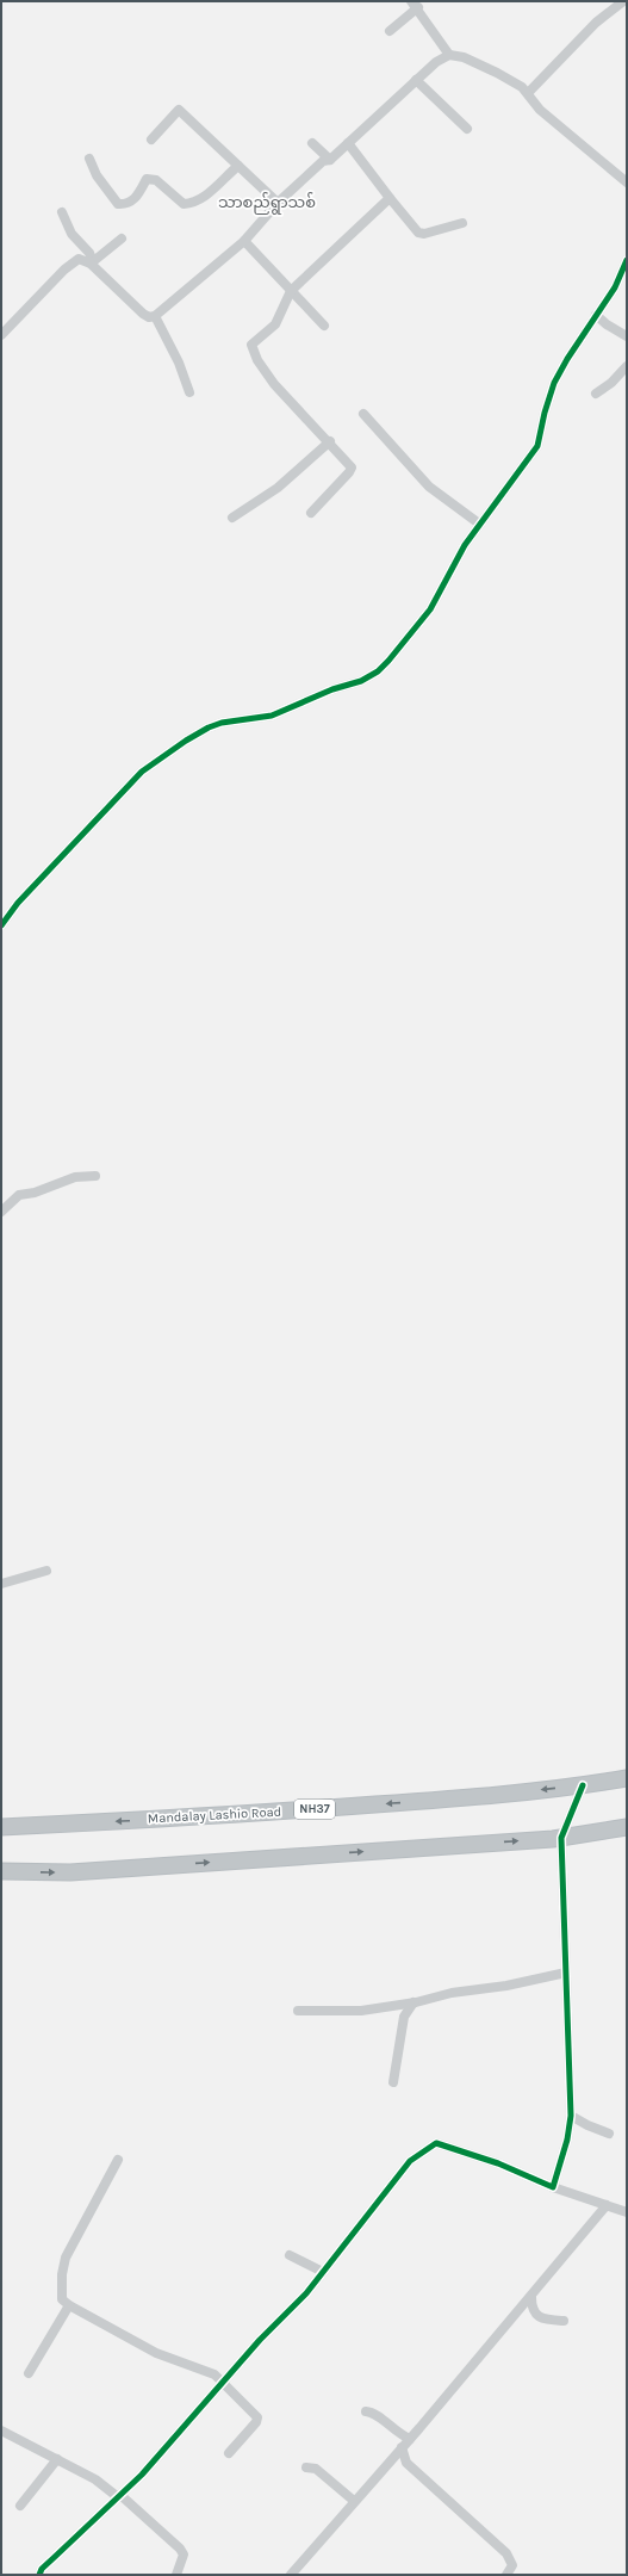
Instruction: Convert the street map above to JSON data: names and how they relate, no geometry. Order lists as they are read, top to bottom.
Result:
{
  "streets": {
    "highway": ["NH37", "Mandalay Lashio Road"]
  },
  "districts": ["သာစည်ရွာသစ်"]
}
